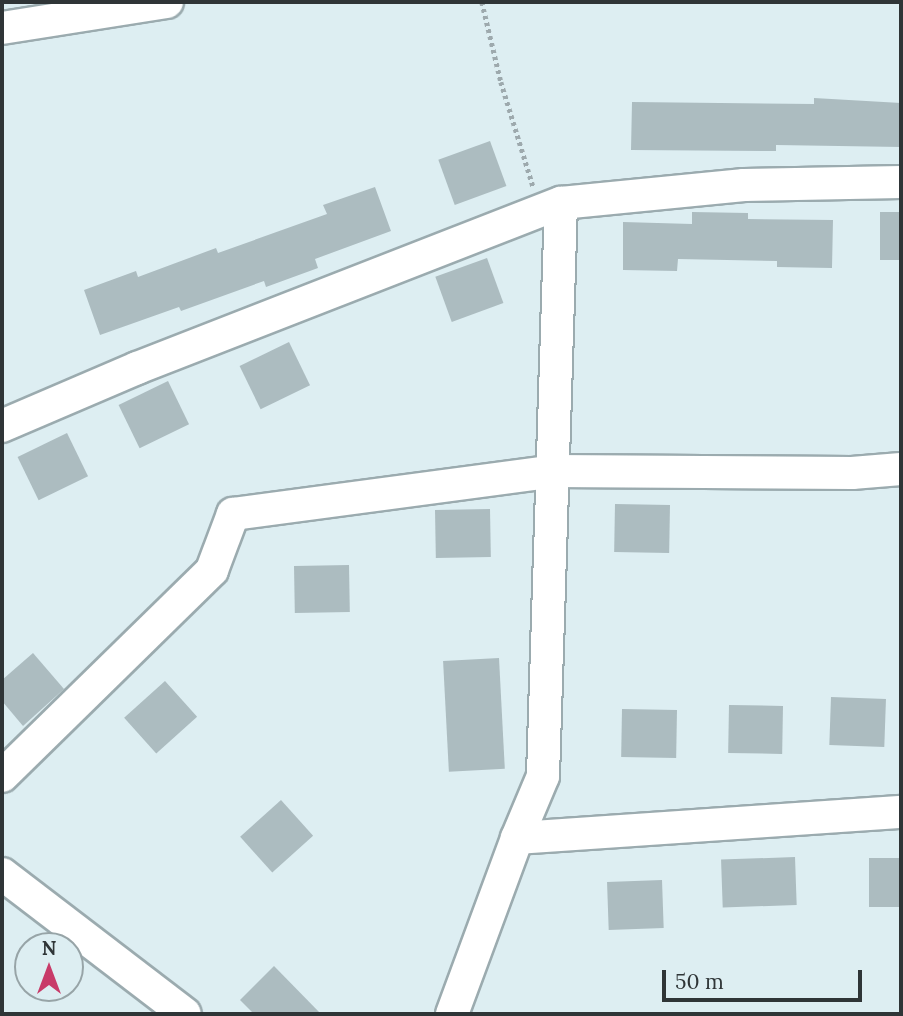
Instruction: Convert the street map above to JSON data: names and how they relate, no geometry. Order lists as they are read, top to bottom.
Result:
{
  "scale_bar": "50 m",
  "north": "top"
}
